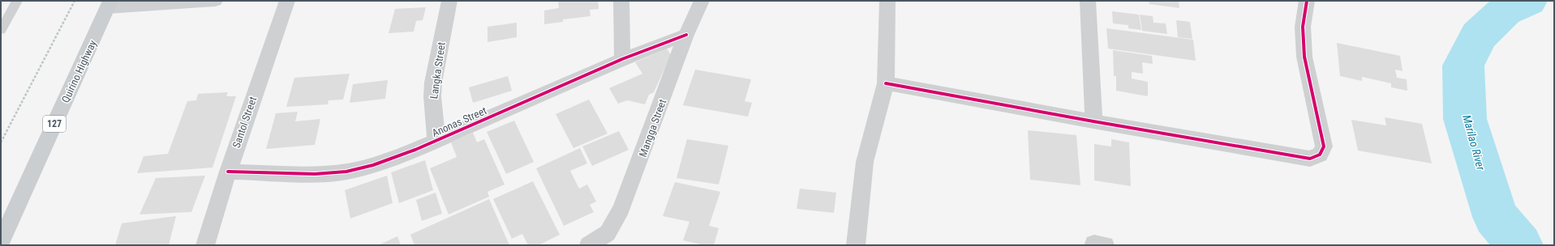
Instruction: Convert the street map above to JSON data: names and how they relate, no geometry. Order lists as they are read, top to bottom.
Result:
{
  "streets": {
    "main road": ["Quirino Highway", "127"],
    "street": [
      "Langka Street",
      "Anonas Street",
      "Santol Street",
      "Mangga Street"
    ]
  },
  "crossings": [
    ["Langka Street", "Anonas Street"],
    ["Anonas Street", "Santol Street"],
    ["Anonas Street", "Mangga Street"]
  ],
  "water": ["Marilao River"]
}
